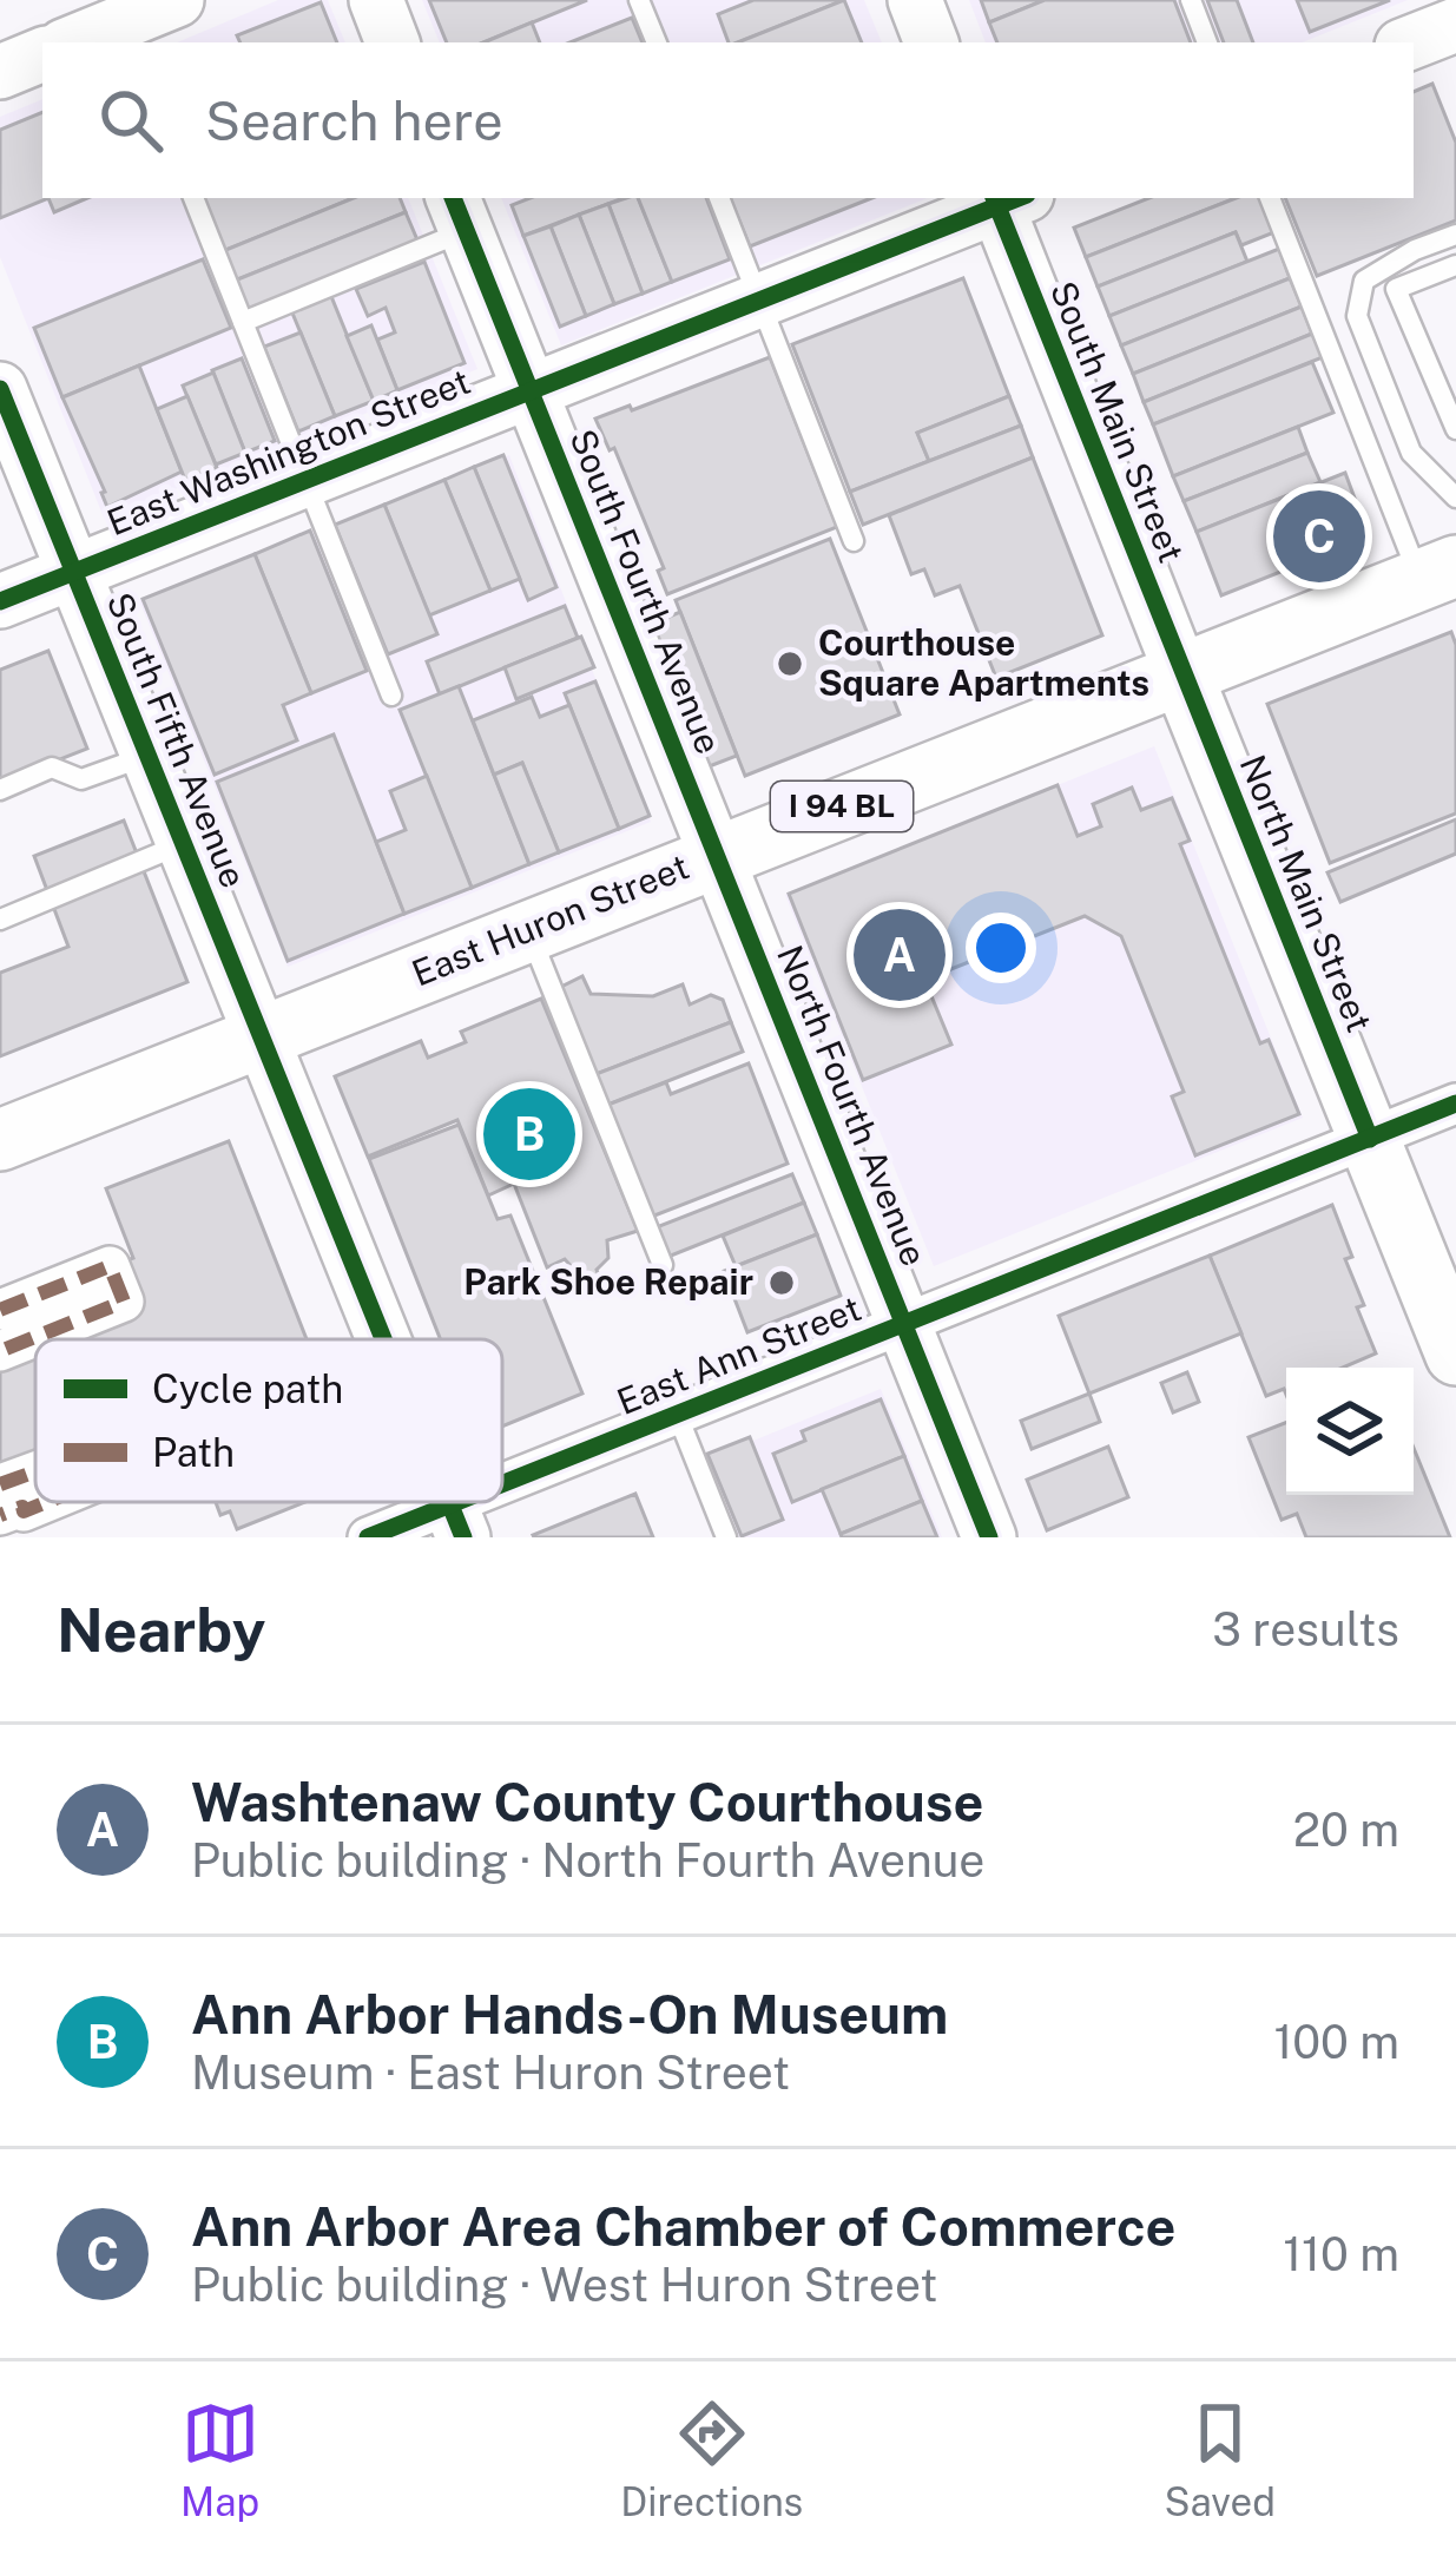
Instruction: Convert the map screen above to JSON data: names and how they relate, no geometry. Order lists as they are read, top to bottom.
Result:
{
  "streets": {
    "main road": ["I 94 BL", "North Main Street", "East Huron Street"],
    "street": [
      "South Main Street",
      "East Washington Street",
      "South Fourth Avenue",
      "South Fifth Avenue",
      "North Fourth Avenue",
      "East Ann Street"
    ]
  },
  "crossings": [
    ["South Main Street", "East Washington Street"],
    ["South Main Street", "I 94 BL"],
    ["South Main Street", "North Main Street"],
    ["South Main Street", "East Huron Street"],
    ["East Washington Street", "South Fourth Avenue"],
    ["East Washington Street", "South Fifth Avenue"],
    ["South Fourth Avenue", "East Huron Street"],
    ["South Fourth Avenue", "North Fourth Avenue"],
    ["South Fifth Avenue", "East Huron Street"],
    ["I 94 BL", "North Main Street"],
    ["I 94 BL", "East Huron Street"],
    ["North Main Street", "East Huron Street"],
    ["North Main Street", "East Ann Street"],
    ["East Huron Street", "North Fourth Avenue"],
    ["North Fourth Avenue", "East Ann Street"]
  ],
  "places": ["Courthouse Square Apartments", "Park Shoe Repair"],
  "legend": ["Cycle path", "Path"],
  "page": {
    "search": "Search here",
    "pins": ["C", "A", "B"],
    "heading": ["Nearby", "3 results"],
    "list": [
      {
        "mark": "A",
        "name": "Washtenaw County Courthouse",
        "note": "Public building · North Fourth Avenue",
        "value": "20 m"
      },
      {
        "mark": "B",
        "name": "Ann Arbor Hands-On Museum",
        "note": "Museum · East Huron Street",
        "value": "100 m"
      },
      {
        "mark": "C",
        "name": "Ann Arbor Area Chamber of Commerce",
        "note": "Public building · West Huron Street",
        "value": "110 m"
      }
    ],
    "nav": ["Map", "Directions", "Saved"]
  }
}
